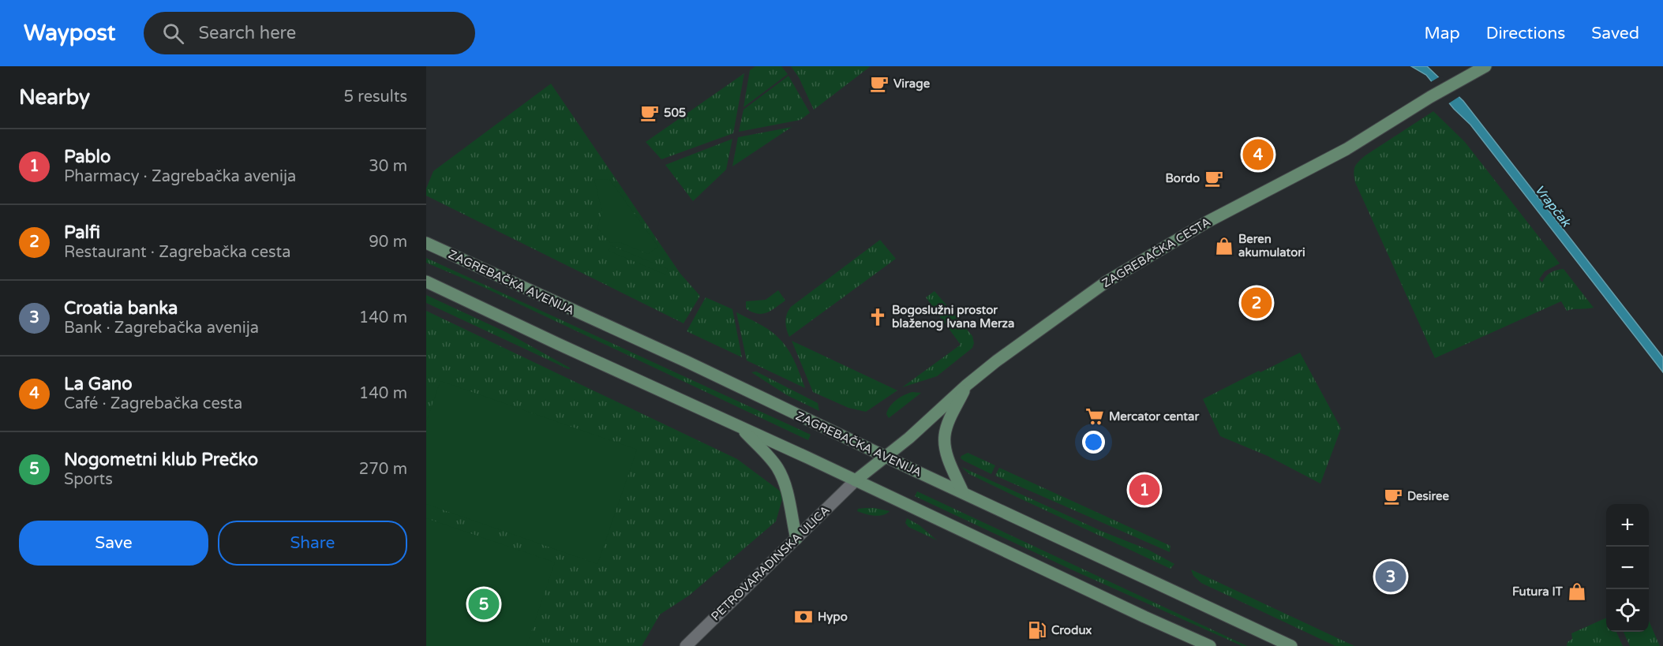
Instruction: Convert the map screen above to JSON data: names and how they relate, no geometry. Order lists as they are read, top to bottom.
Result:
{
  "streets": {
    "main road": ["ZAGREBAČKA CESTA", "ZAGREBAČKA AVENIJA"],
    "street": ["PETROVARADINSKA ULICA"]
  },
  "crossings": [
    ["ZAGREBAČKA CESTA", "ZAGREBAČKA AVENIJA"],
    ["ZAGREBAČKA CESTA", "PETROVARADINSKA ULICA"]
  ],
  "water": ["Vrapčak"],
  "places": {
    "cafe": [
      "Virage",
      "505",
      "Bordo",
      "Desiree"
    ],
    "shop": ["Beren akumulatori", "Futura IT"],
    "church": ["Bogoslužni prostor blaženog Ivana Merza"],
    "supermarket": ["Mercator centar"],
    "bank": ["Hypo"],
    "fuel station": ["Crodux"]
  },
  "page": {
    "header": "Waypost",
    "search": "Search here",
    "nav": ["Map", "Directions", "Saved"],
    "heading": ["Nearby", "5 results"],
    "list": [
      {
        "mark": "1",
        "name": "Pablo",
        "note": "Pharmacy · Zagrebačka avenija",
        "value": "30 m"
      },
      {
        "mark": "2",
        "name": "Palfi",
        "note": "Restaurant · Zagrebačka cesta",
        "value": "90 m"
      },
      {
        "mark": "3",
        "name": "Croatia banka",
        "note": "Bank · Zagrebačka avenija",
        "value": "140 m"
      },
      {
        "mark": "4",
        "name": "La Gano",
        "note": "Café · Zagrebačka cesta",
        "value": "140 m"
      },
      {
        "mark": "5",
        "name": "Nogometni klub Prečko",
        "note": "Sports",
        "value": "270 m"
      }
    ],
    "pins": [
      "4",
      "2",
      "1",
      "3",
      "5"
    ],
    "map_buttons": ["+", "−"],
    "buttons": ["Save", "Share"]
  }
}
